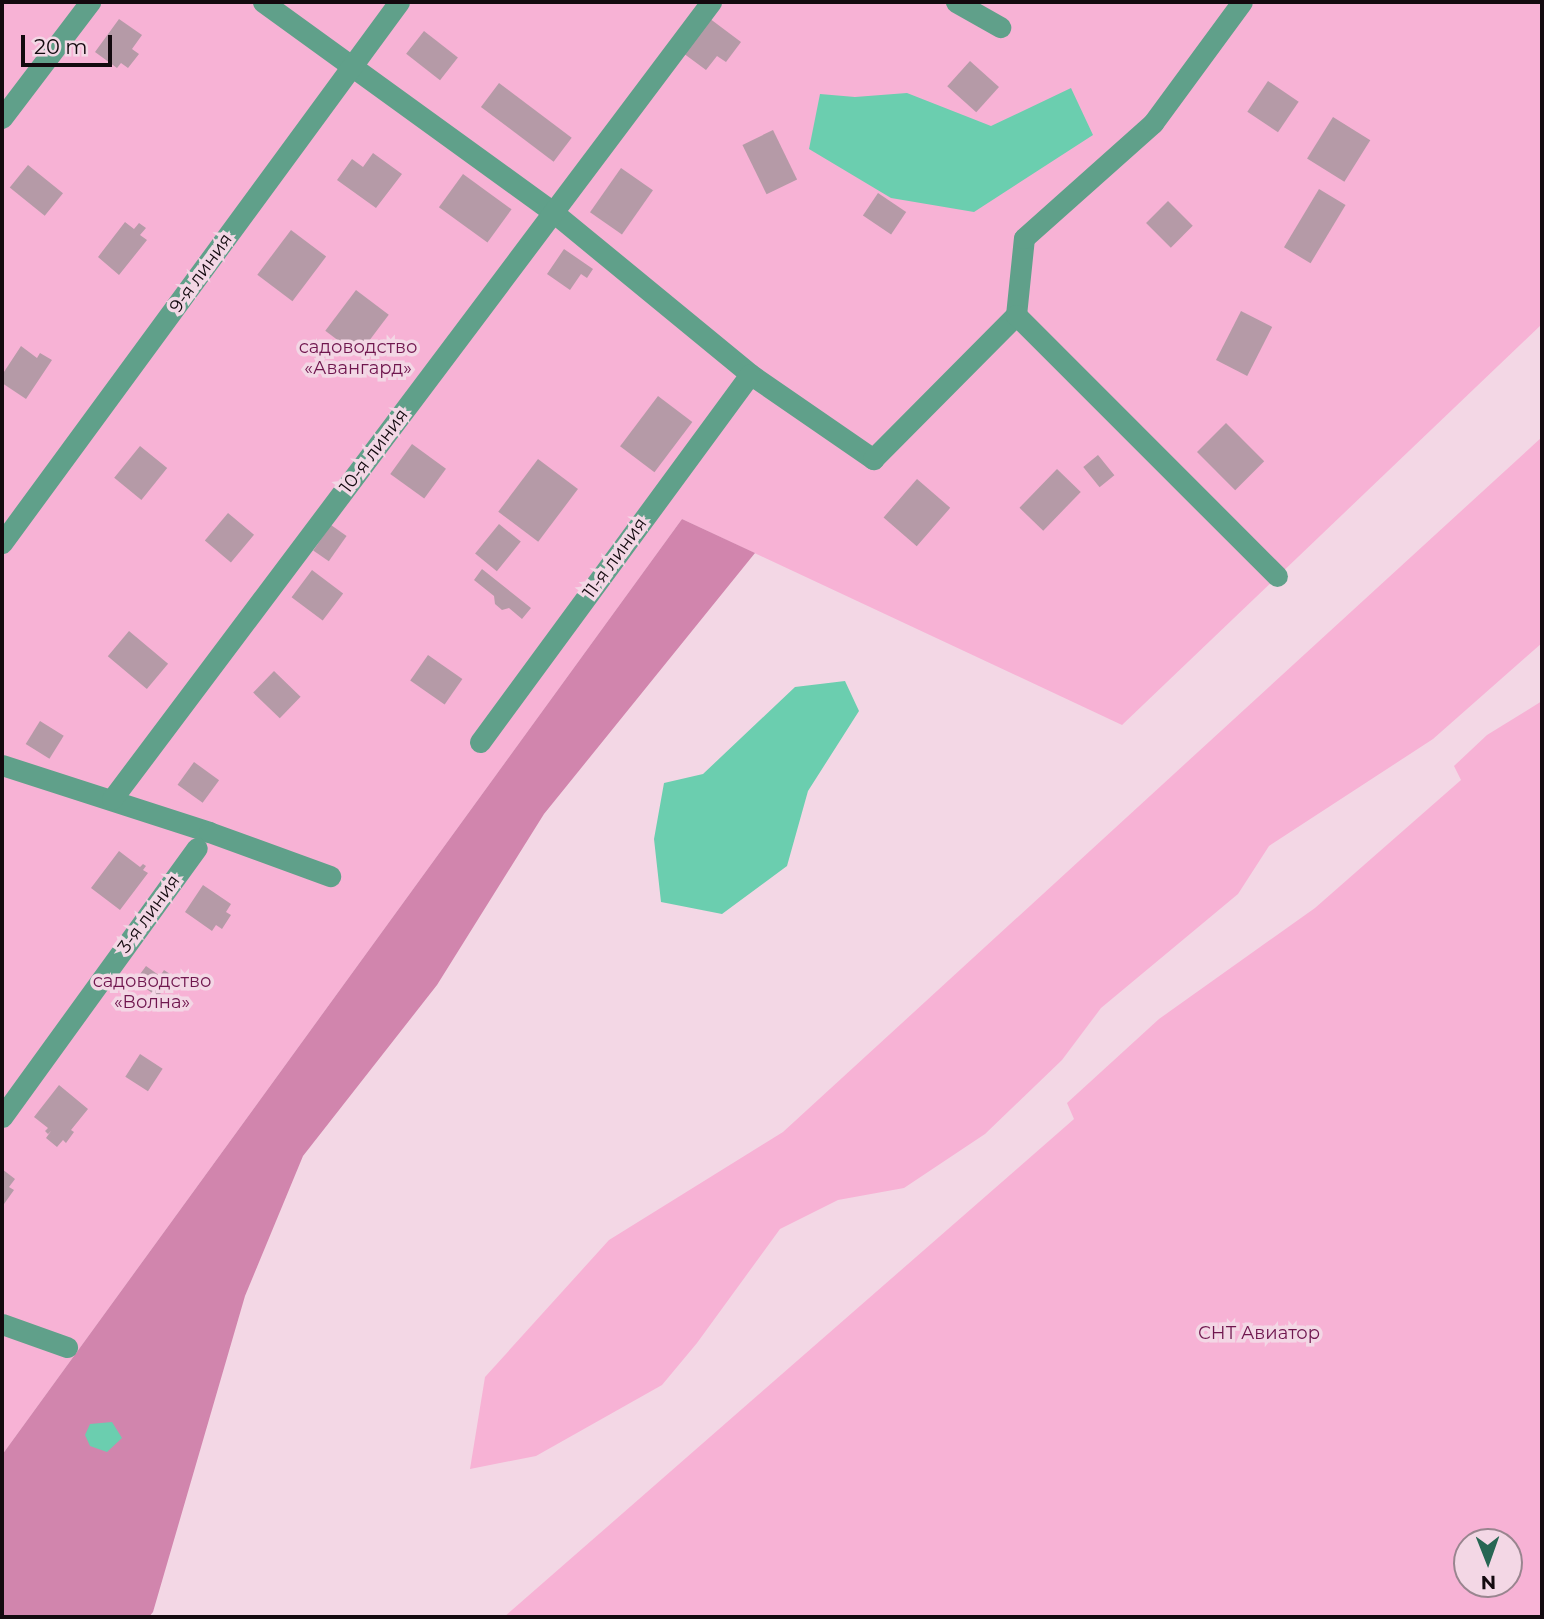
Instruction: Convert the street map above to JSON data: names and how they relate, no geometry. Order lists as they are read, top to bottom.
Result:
{
  "streets": {
    "street": [
      "9-я линия",
      "10-я линия",
      "11-я линия",
      "3-я линия"
    ]
  },
  "parks": ["садоводство «Авангард»", "садоводство «Волна»", "СНТ Авиатор"],
  "scale_bar": "20 m",
  "north": "bottom"
}
